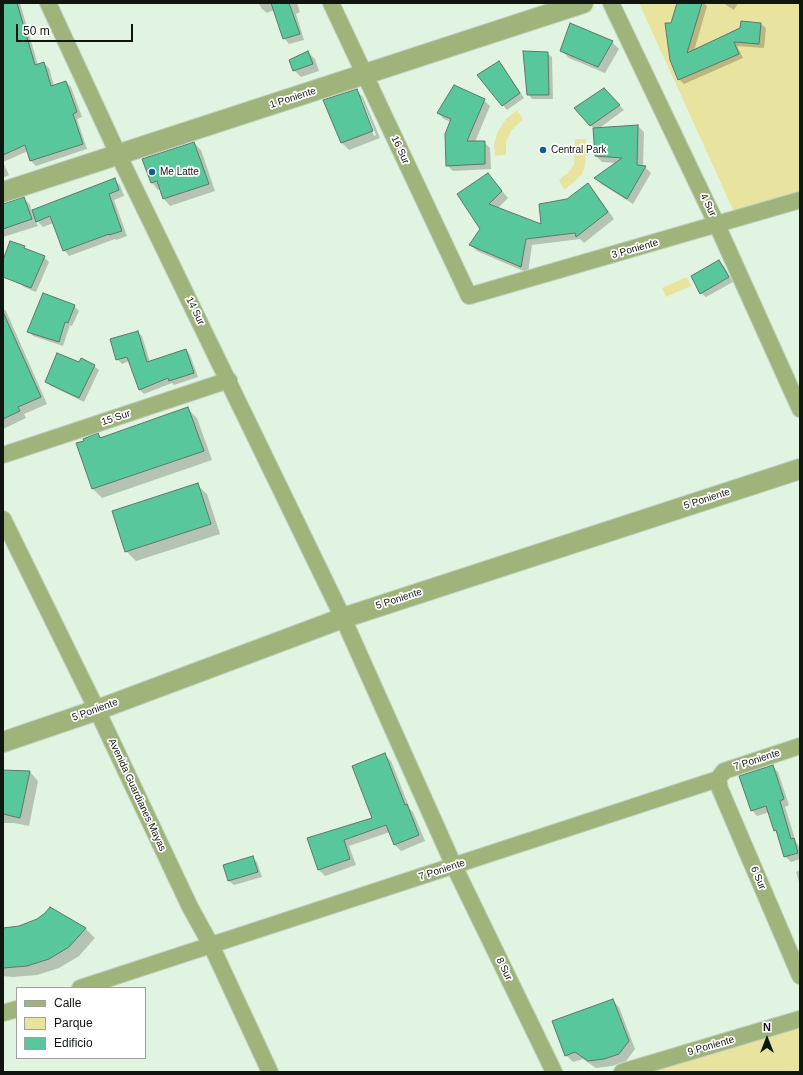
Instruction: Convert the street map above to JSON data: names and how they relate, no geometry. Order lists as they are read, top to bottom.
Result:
{
  "streets": {
    "street": [
      "1 Poniente",
      "16 Sur",
      "4 Sur",
      "3 Poniente",
      "14 Sur",
      "15 Sur",
      "5 Poniente",
      "7 Poniente",
      "Avenida Guardianes Mayas",
      "6 Sur",
      "8 Sur",
      "9 Poniente"
    ]
  },
  "crossings": [
    ["1 Poniente", "16 Sur"],
    ["1 Poniente", "14 Sur"],
    ["16 Sur", "3 Poniente"],
    ["4 Sur", "3 Poniente"],
    ["14 Sur", "15 Sur"],
    ["14 Sur", "5 Poniente"],
    ["14 Sur", "8 Sur"],
    ["5 Poniente", "Avenida Guardianes Mayas"],
    ["5 Poniente", "8 Sur"],
    ["7 Poniente", "Avenida Guardianes Mayas"],
    ["7 Poniente", "6 Sur"],
    ["7 Poniente", "8 Sur"]
  ],
  "places": ["Central Park", "Me Latte"],
  "legend": ["Calle", "Parque", "Edificio"],
  "scale_bar": "50 m",
  "north": "top"
}
